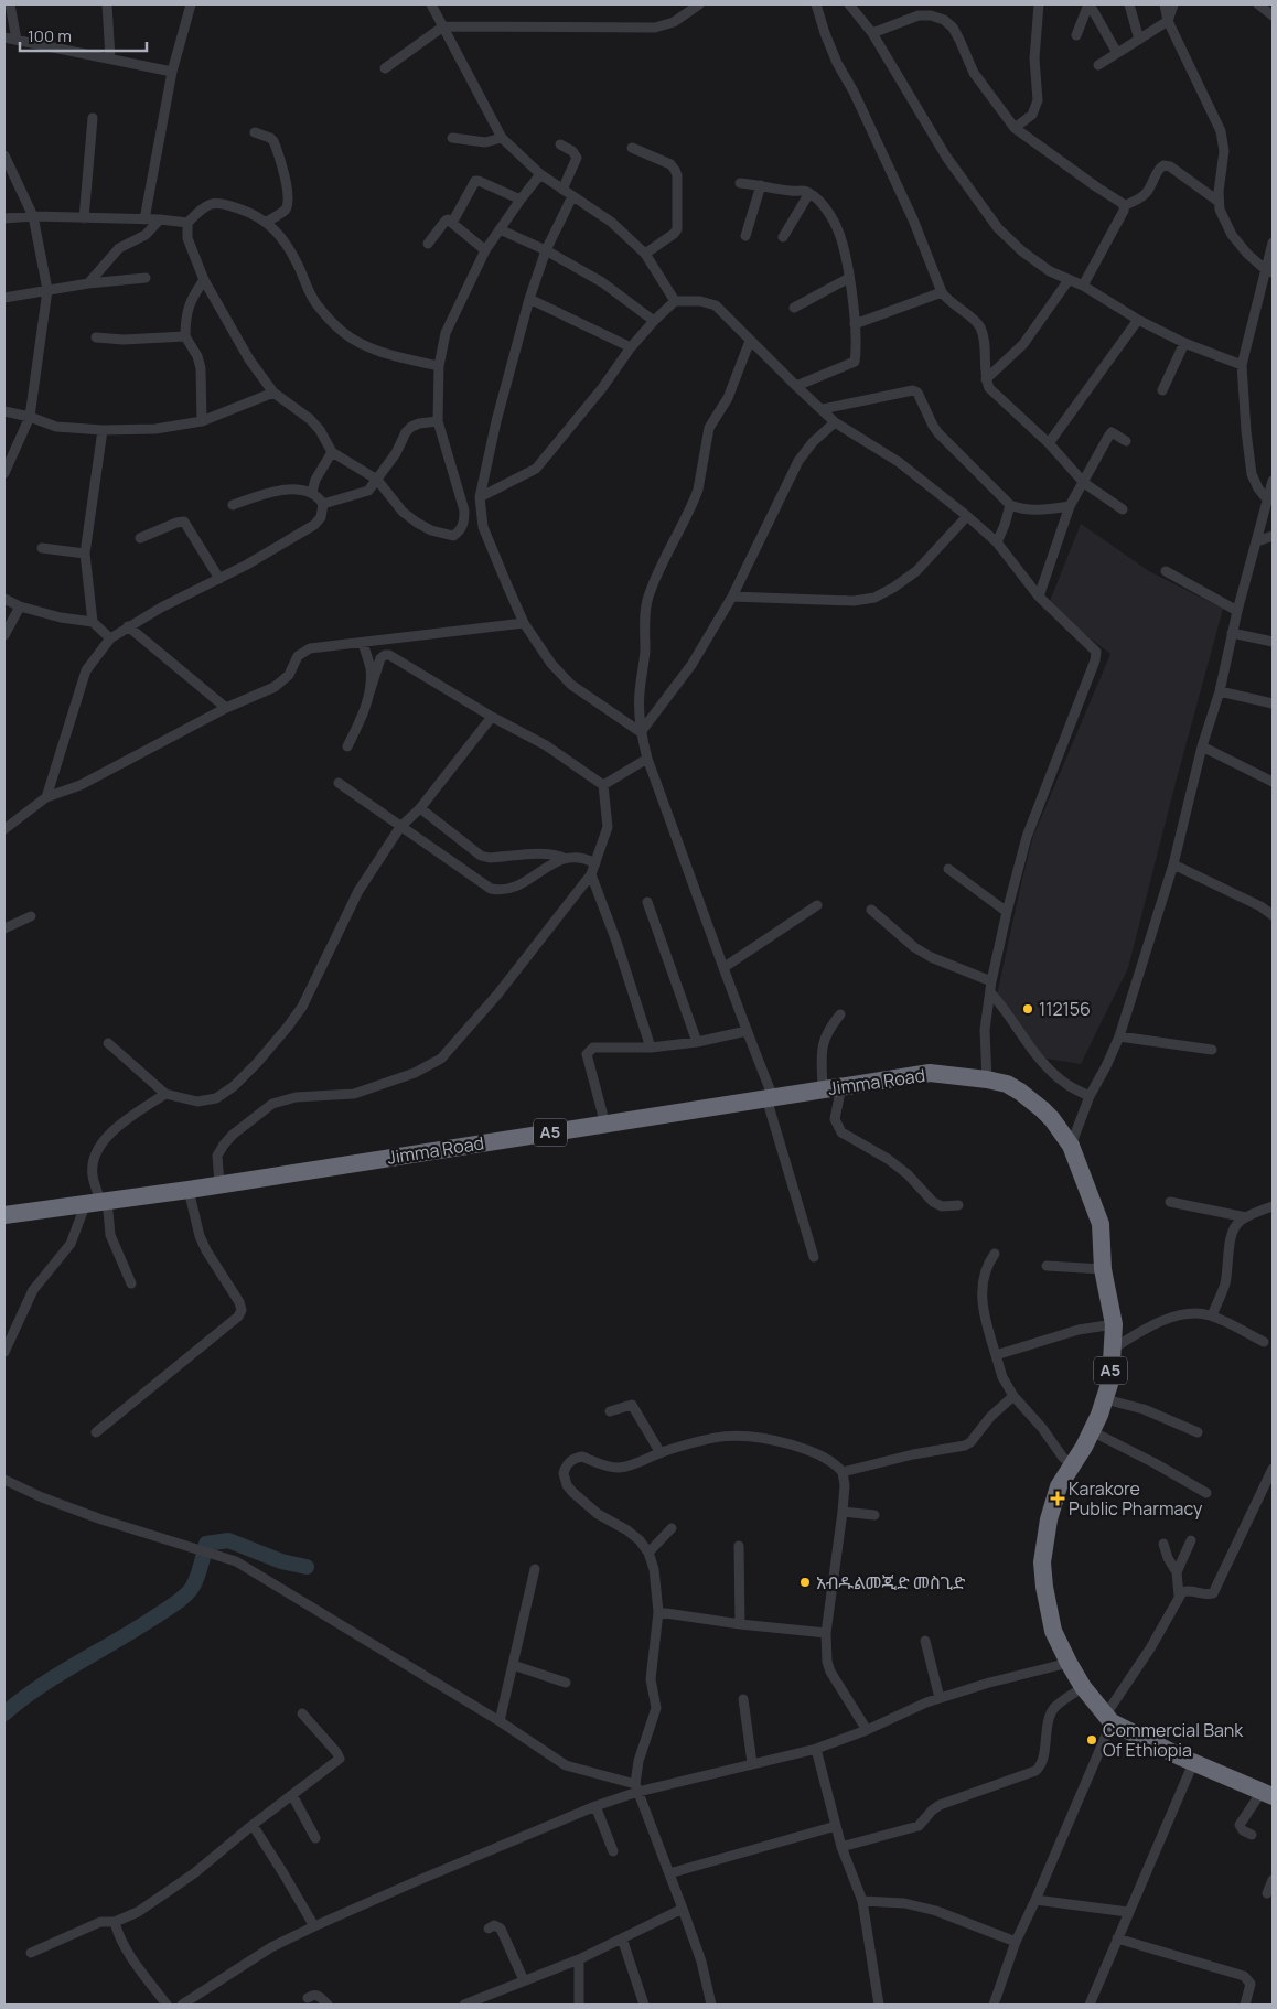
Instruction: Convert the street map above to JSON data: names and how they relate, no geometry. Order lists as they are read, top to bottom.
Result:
{
  "streets": {
    "highway": ["Jimma Road", "A5"]
  },
  "places": {
    "other": ["112156", "አብዱልመጂድ መስጊድ", "Commercial Bank Of Ethiopia"],
    "health": ["Karakore Public Pharmacy"]
  },
  "scale_bar": "100 m"
}
